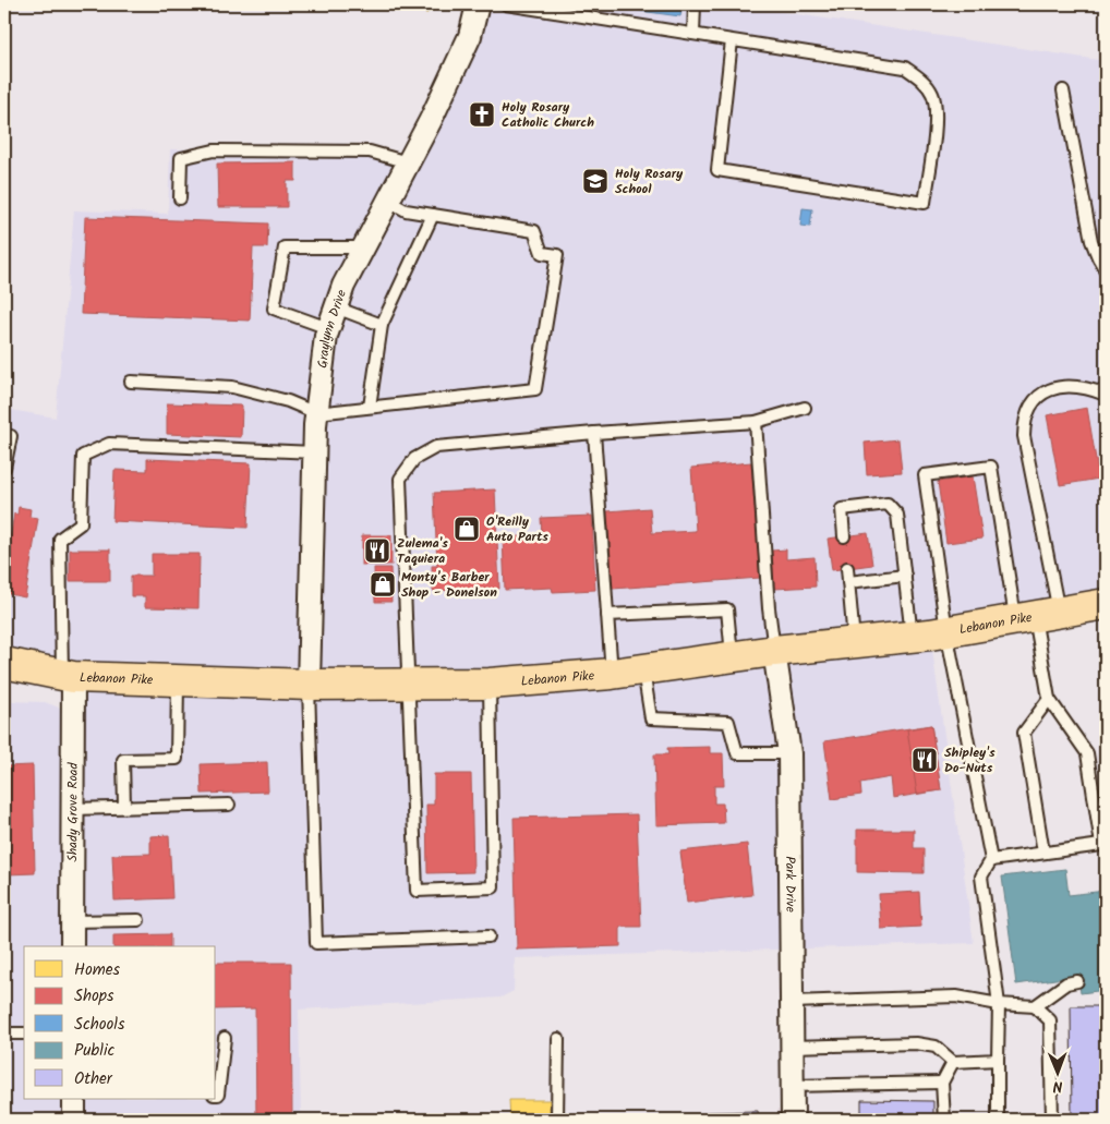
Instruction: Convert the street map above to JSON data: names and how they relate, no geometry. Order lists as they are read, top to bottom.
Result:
{
  "streets": {
    "main road": ["Lebanon Pike"],
    "street": ["Graylynn Drive", "Shady Grove Road", "Park Drive"]
  },
  "crossings": [
    ["Graylynn Drive", "Lebanon Pike"],
    ["Lebanon Pike", "Shady Grove Road"],
    ["Lebanon Pike", "Park Drive"]
  ],
  "places": {
    "church": ["Holy Rosary Catholic Church"],
    "school or university": ["Holy Rosary School"],
    "shop": ["O'Reilly Auto Parts", "Monty's Barber Shop - Donelson"],
    "restaurant": ["Zulema's Taquiera", "Shipley's Do-Nuts"]
  },
  "legend": [
    "Homes",
    "Shops",
    "Schools",
    "Public",
    "Other"
  ],
  "north": "bottom"
}
